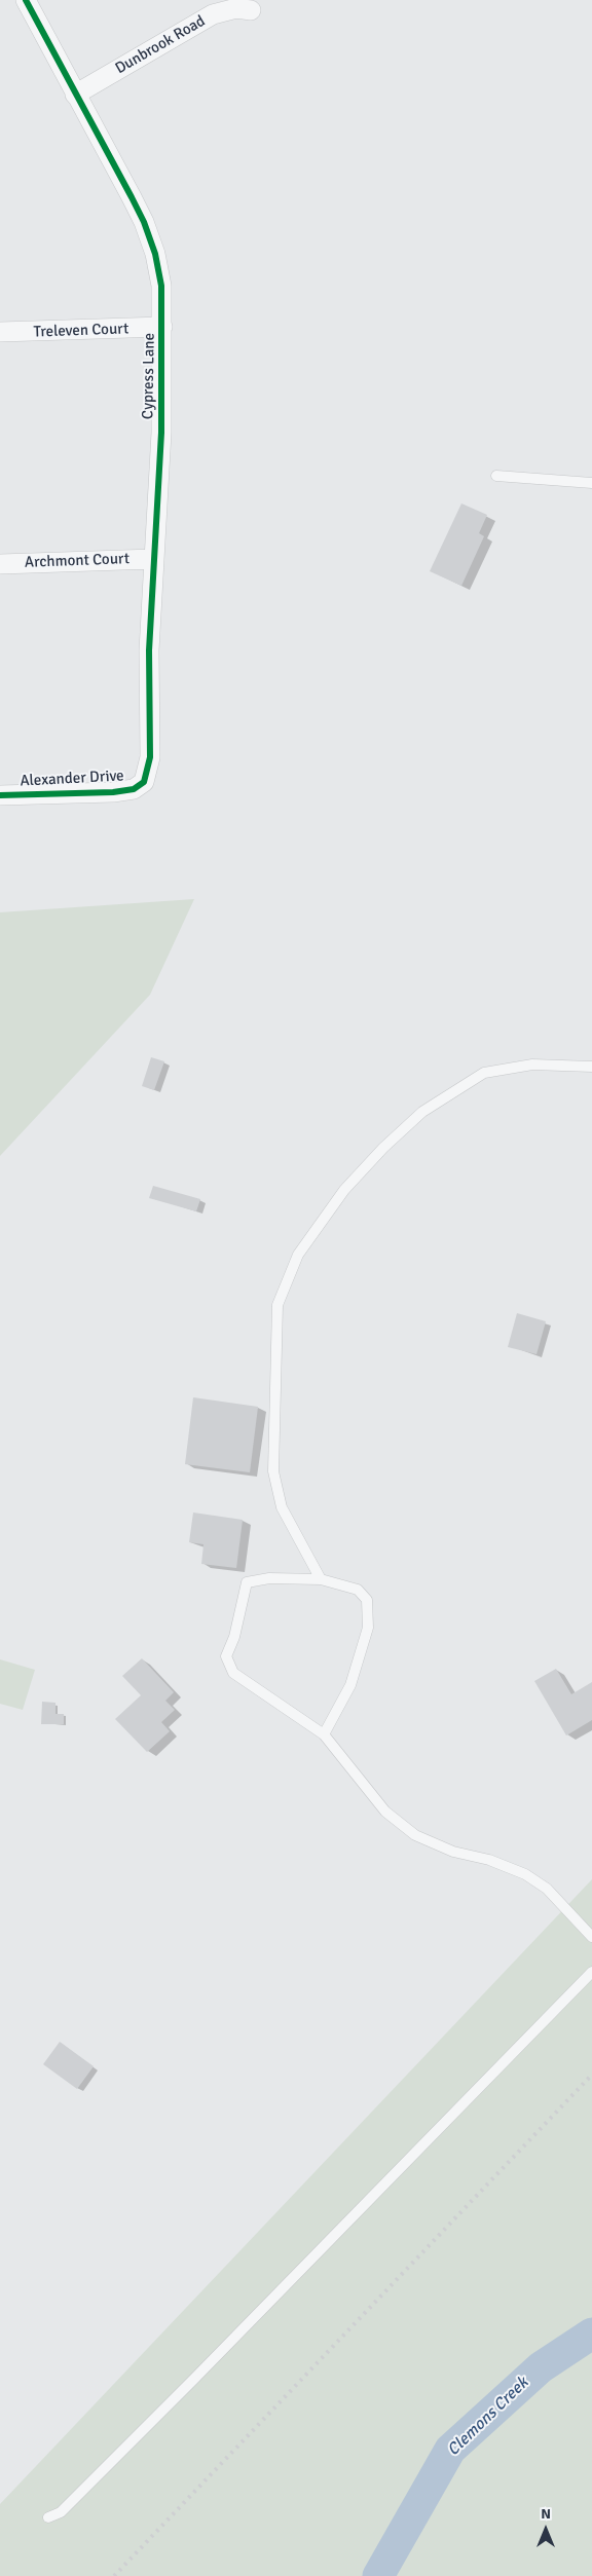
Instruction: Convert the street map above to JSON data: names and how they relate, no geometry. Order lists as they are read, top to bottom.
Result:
{
  "streets": {
    "street": [
      "Dunbrook Road",
      "Treleven Court",
      "Cypress Lane",
      "Archmont Court",
      "Alexander Drive"
    ]
  },
  "crossings": [
    ["Dunbrook Road", "Cypress Lane"],
    ["Treleven Court", "Cypress Lane"],
    ["Cypress Lane", "Archmont Court"],
    ["Cypress Lane", "Alexander Drive"]
  ],
  "water": ["Clemons Creek"],
  "north": "top"
}
